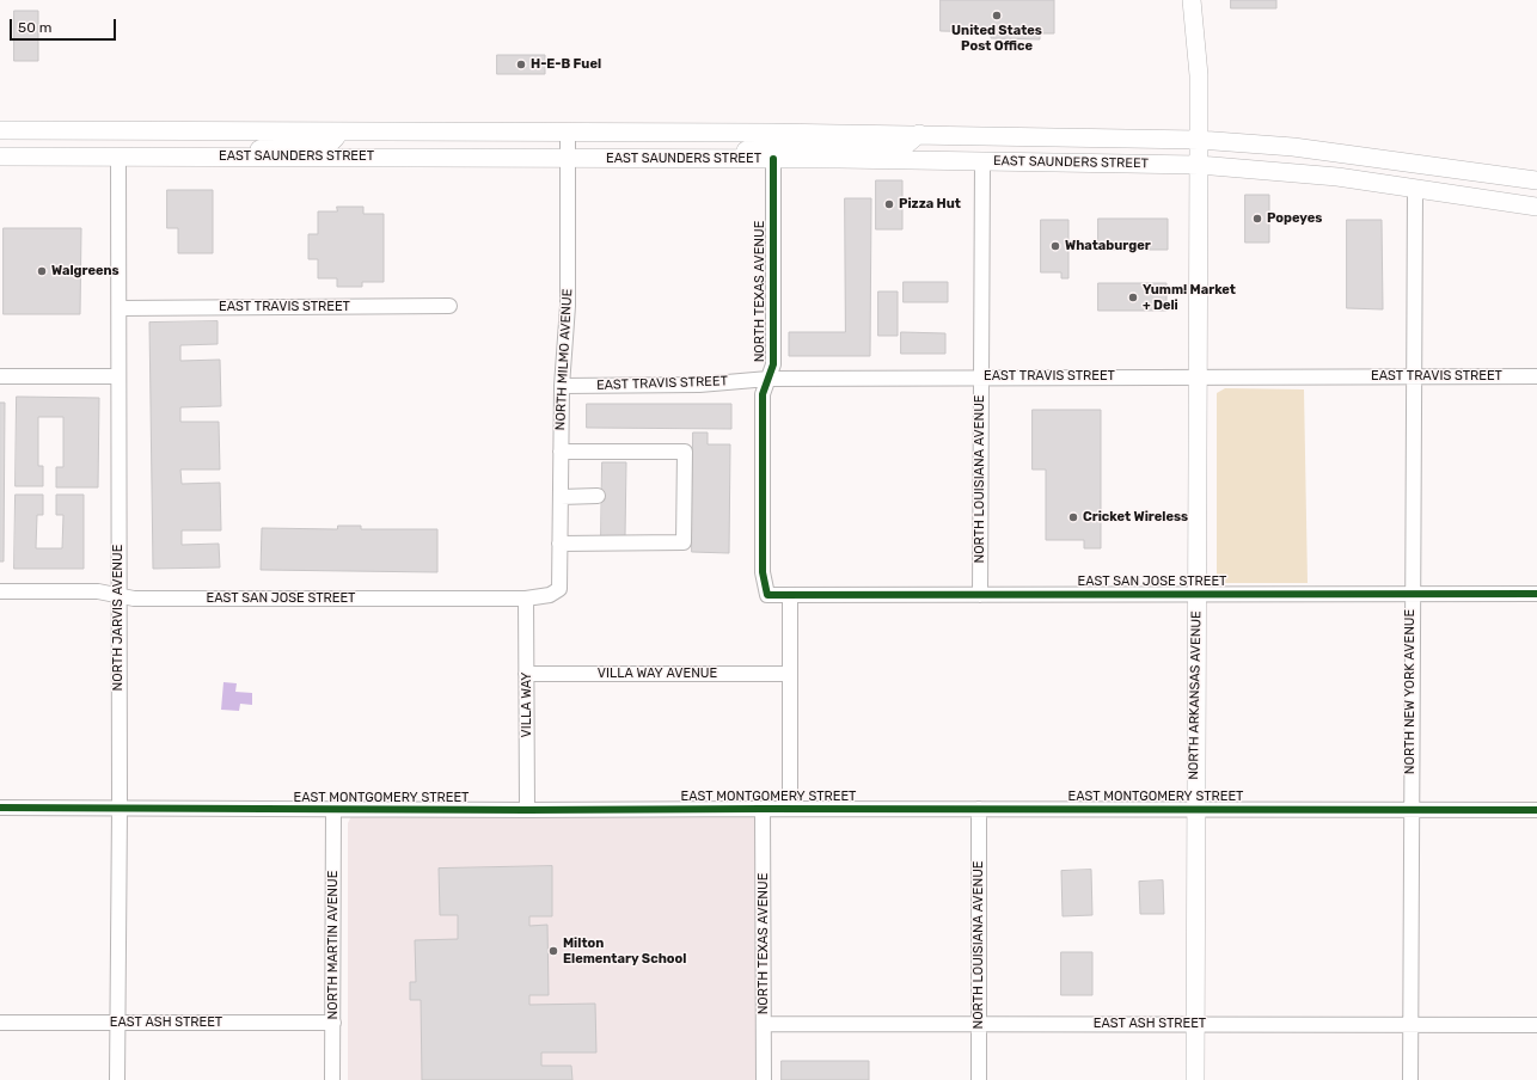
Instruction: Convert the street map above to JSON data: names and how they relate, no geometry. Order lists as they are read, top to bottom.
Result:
{
  "streets": {
    "main road": ["EAST SAUNDERS STREET", "NORTH ARKANSAS AVENUE"],
    "street": [
      "NORTH TEXAS AVENUE",
      "EAST TRAVIS STREET",
      "NORTH MILMO AVENUE",
      "NORTH LOUISIANA AVENUE",
      "EAST SAN JOSE STREET",
      "NORTH JARVIS AVENUE",
      "VILLA WAY AVENUE",
      "NORTH NEW YORK AVENUE",
      "VILLA WAY",
      "EAST MONTGOMERY STREET",
      "NORTH MARTIN AVENUE",
      "EAST ASH STREET"
    ]
  },
  "crossings": [
    ["EAST SAUNDERS STREET", "NORTH TEXAS AVENUE"],
    ["EAST SAUNDERS STREET", "NORTH MILMO AVENUE"],
    ["EAST SAUNDERS STREET", "NORTH LOUISIANA AVENUE"],
    ["EAST SAUNDERS STREET", "NORTH JARVIS AVENUE"],
    ["EAST SAUNDERS STREET", "NORTH NEW YORK AVENUE"],
    ["EAST SAUNDERS STREET", "NORTH ARKANSAS AVENUE"],
    ["NORTH TEXAS AVENUE", "EAST TRAVIS STREET"],
    ["NORTH TEXAS AVENUE", "EAST SAN JOSE STREET"],
    ["NORTH TEXAS AVENUE", "EAST MONTGOMERY STREET"],
    ["NORTH TEXAS AVENUE", "EAST ASH STREET"],
    ["EAST TRAVIS STREET", "NORTH MILMO AVENUE"],
    ["EAST TRAVIS STREET", "NORTH LOUISIANA AVENUE"],
    ["EAST TRAVIS STREET", "NORTH JARVIS AVENUE"],
    ["EAST TRAVIS STREET", "NORTH NEW YORK AVENUE"],
    ["EAST TRAVIS STREET", "NORTH ARKANSAS AVENUE"],
    ["NORTH MILMO AVENUE", "EAST SAN JOSE STREET"],
    ["NORTH LOUISIANA AVENUE", "EAST SAN JOSE STREET"],
    ["NORTH LOUISIANA AVENUE", "EAST MONTGOMERY STREET"],
    ["NORTH LOUISIANA AVENUE", "EAST ASH STREET"],
    ["EAST SAN JOSE STREET", "NORTH JARVIS AVENUE"],
    ["EAST SAN JOSE STREET", "NORTH NEW YORK AVENUE"],
    ["EAST SAN JOSE STREET", "NORTH ARKANSAS AVENUE"],
    ["EAST SAN JOSE STREET", "VILLA WAY"],
    ["NORTH JARVIS AVENUE", "EAST MONTGOMERY STREET"],
    ["NORTH JARVIS AVENUE", "EAST ASH STREET"],
    ["VILLA WAY AVENUE", "VILLA WAY"],
    ["NORTH NEW YORK AVENUE", "EAST MONTGOMERY STREET"],
    ["NORTH NEW YORK AVENUE", "EAST ASH STREET"],
    ["NORTH ARKANSAS AVENUE", "EAST MONTGOMERY STREET"],
    ["NORTH ARKANSAS AVENUE", "EAST ASH STREET"],
    ["VILLA WAY", "EAST MONTGOMERY STREET"],
    ["EAST MONTGOMERY STREET", "NORTH MARTIN AVENUE"],
    ["NORTH MARTIN AVENUE", "EAST ASH STREET"]
  ],
  "places": [
    "United States Post Office",
    "H-E-B Fuel",
    "Pizza Hut",
    "Popeyes",
    "Whataburger",
    "Walgreens",
    "Yumm! Market + Deli",
    "Cricket Wireless",
    "Milton Elementary School"
  ],
  "scale_bar": "50 m"
}
